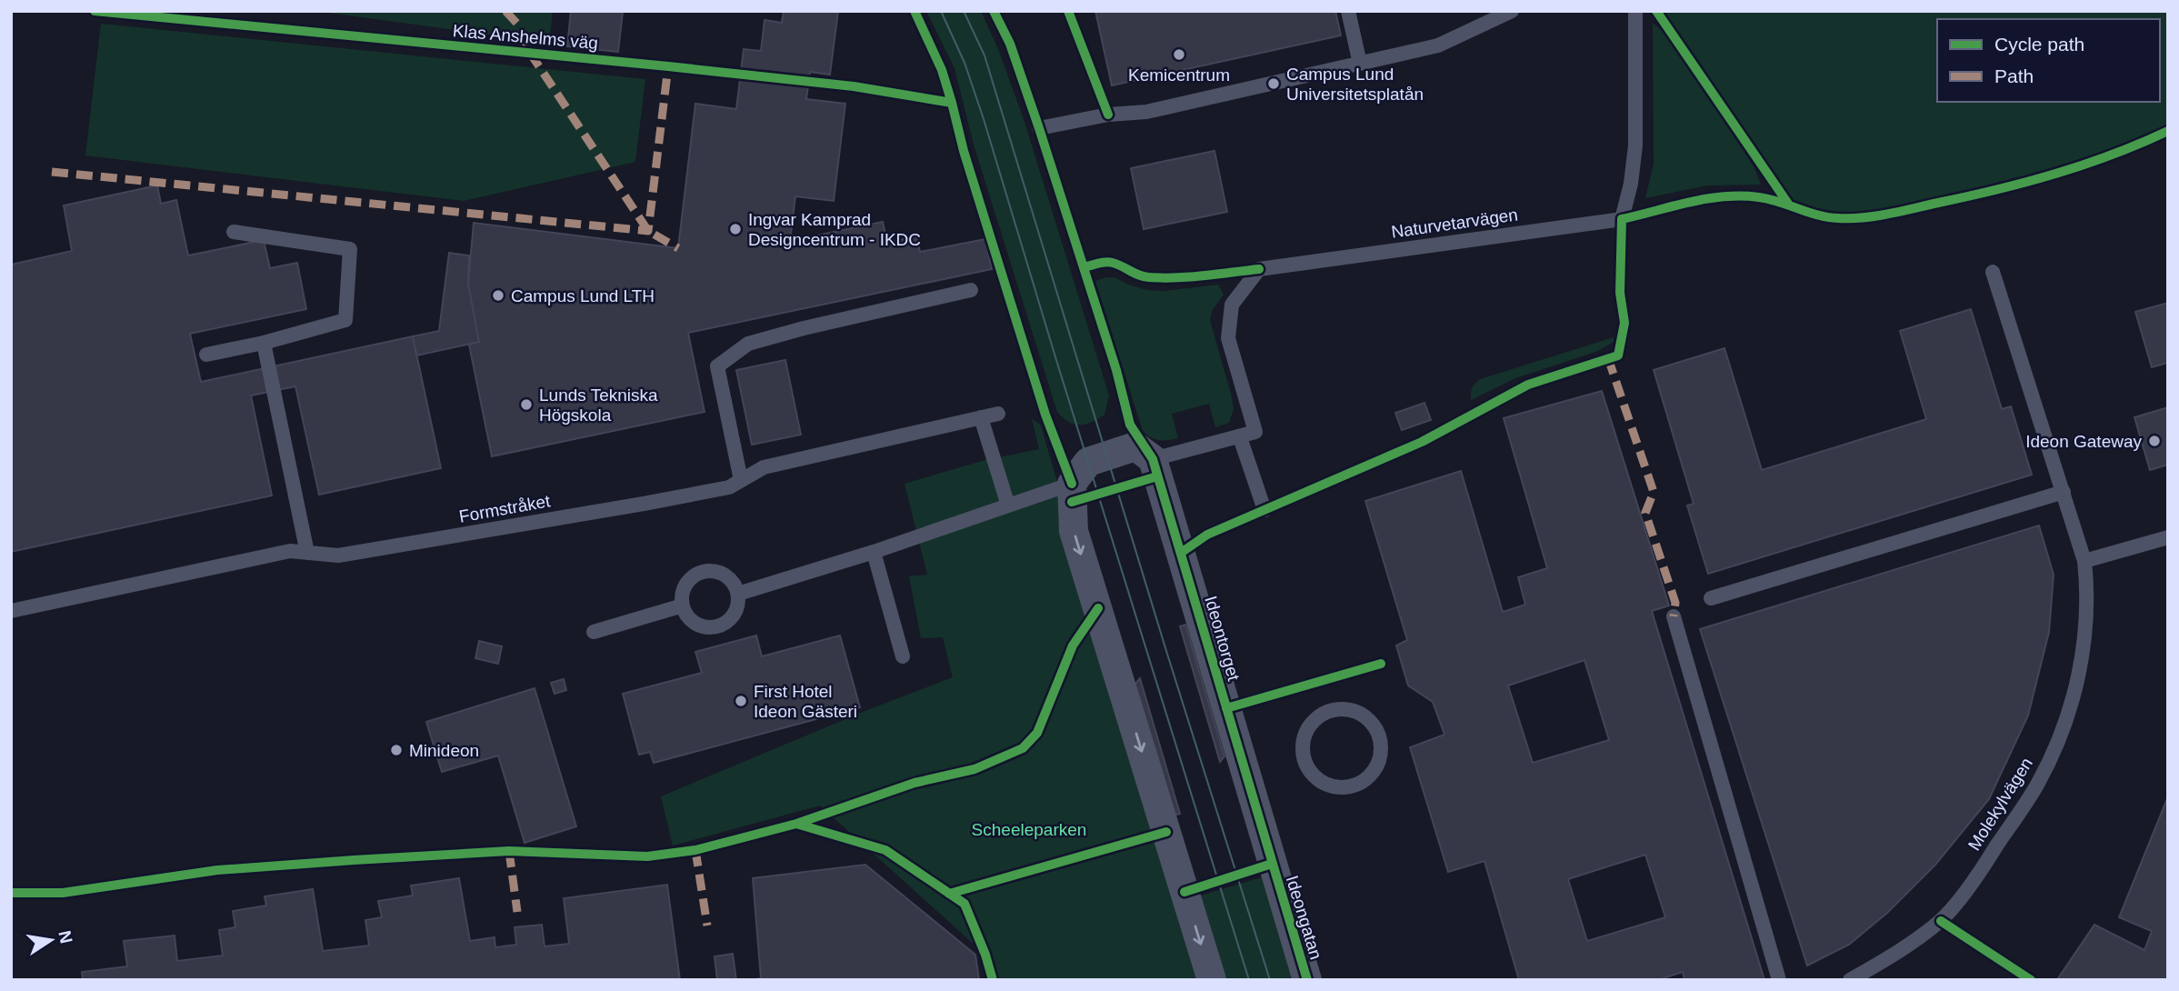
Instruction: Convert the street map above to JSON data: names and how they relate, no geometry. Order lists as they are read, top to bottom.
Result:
{
  "streets": {
    "street": ["Ideontorget", "Ideongatan"],
    "lane": ["Naturvetarvägen", "Formstråket", "Molekylvägen"],
    "cycle path": ["Klas Anshelms väg"]
  },
  "crossings": [
    ["Ideontorget", "Ideongatan"]
  ],
  "parks": ["Scheeleparken"],
  "places": [
    "Kemicentrum",
    "Campus Lund Universitetsplatån",
    "Ingvar Kamprad Designcentrum - IKDC",
    "Campus Lund LTH",
    "Lunds Tekniska Högskola",
    "Ideon Gateway",
    "First Hotel Ideon Gästeri",
    "Minideon"
  ],
  "legend": ["Cycle path", "Path"],
  "north": "right"
}
